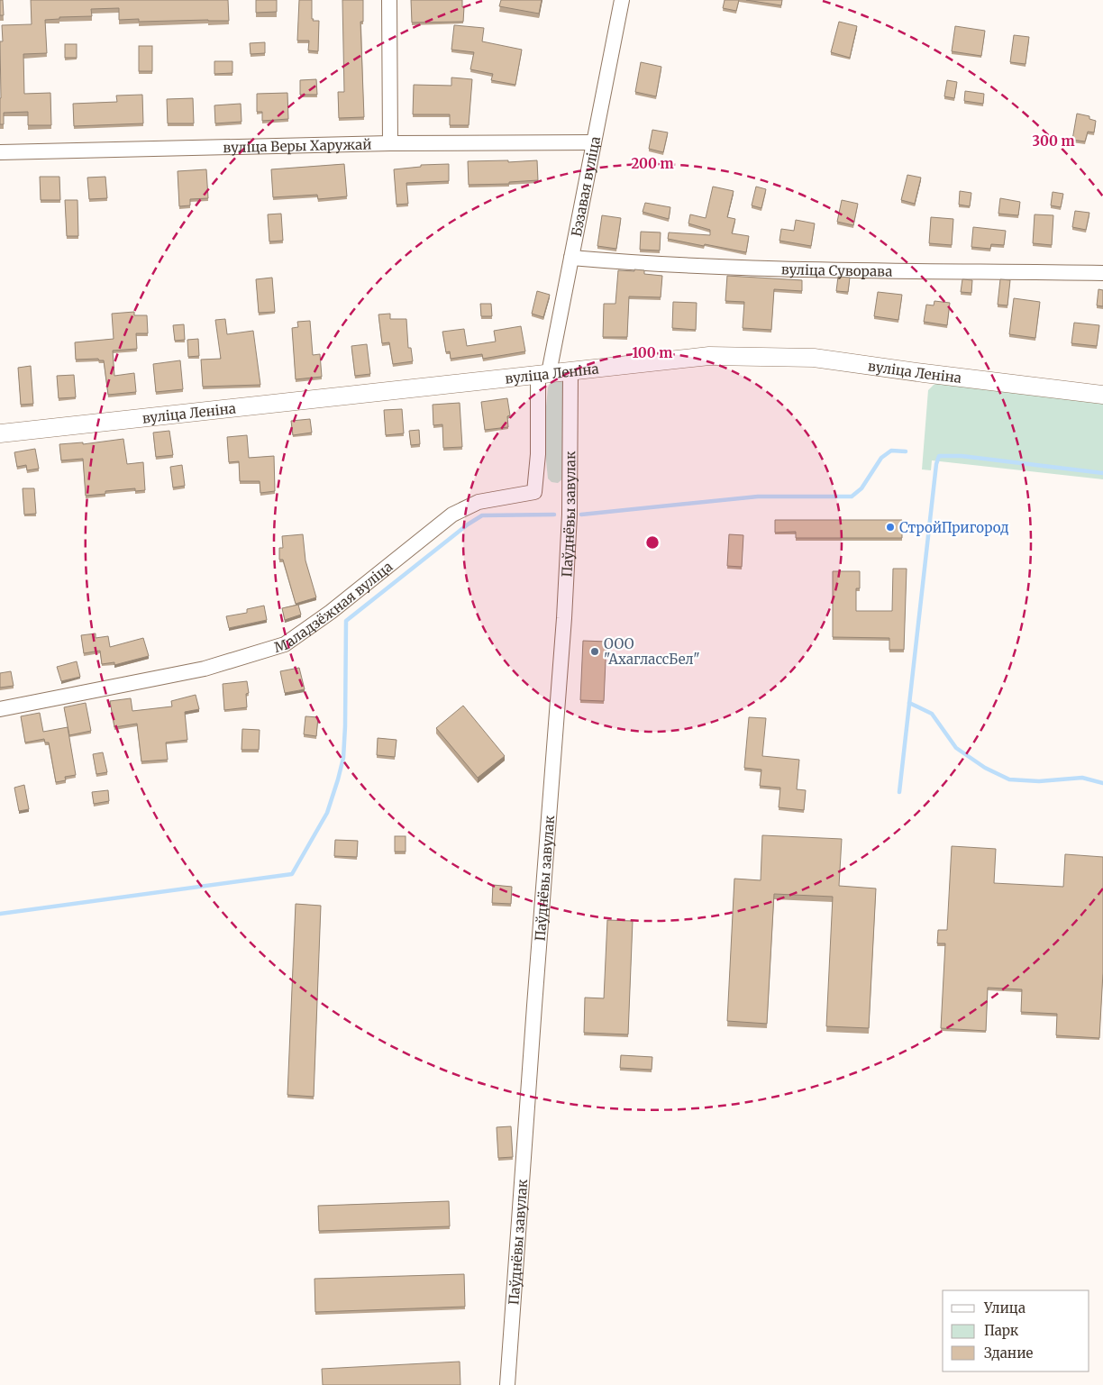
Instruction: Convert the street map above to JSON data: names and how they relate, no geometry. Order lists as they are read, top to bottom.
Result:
{
  "streets": {
    "street": [
      "вуліца Веры Харужай",
      "Бэзавая вуліца",
      "вуліца Суворава",
      "вуліца Леніна",
      "Паўднёвы завулак",
      "Маладзёжная вуліца"
    ]
  },
  "crossings": [
    ["вуліца Веры Харужай", "Бэзавая вуліца"],
    ["Бэзавая вуліца", "вуліца Суворава"],
    ["Бэзавая вуліца", "вуліца Леніна"],
    ["Бэзавая вуліца", "Маладзёжная вуліца"],
    ["вуліца Леніна", "Паўднёвы завулак"],
    ["вуліца Леніна", "Маладзёжная вуліца"]
  ],
  "places": ["СтройПригород", "ООО \"АхаглассБел\""],
  "legend": ["Улица", "Парк", "Здание"],
  "rings": ["300 m", "200 m", "100 m"]
}
